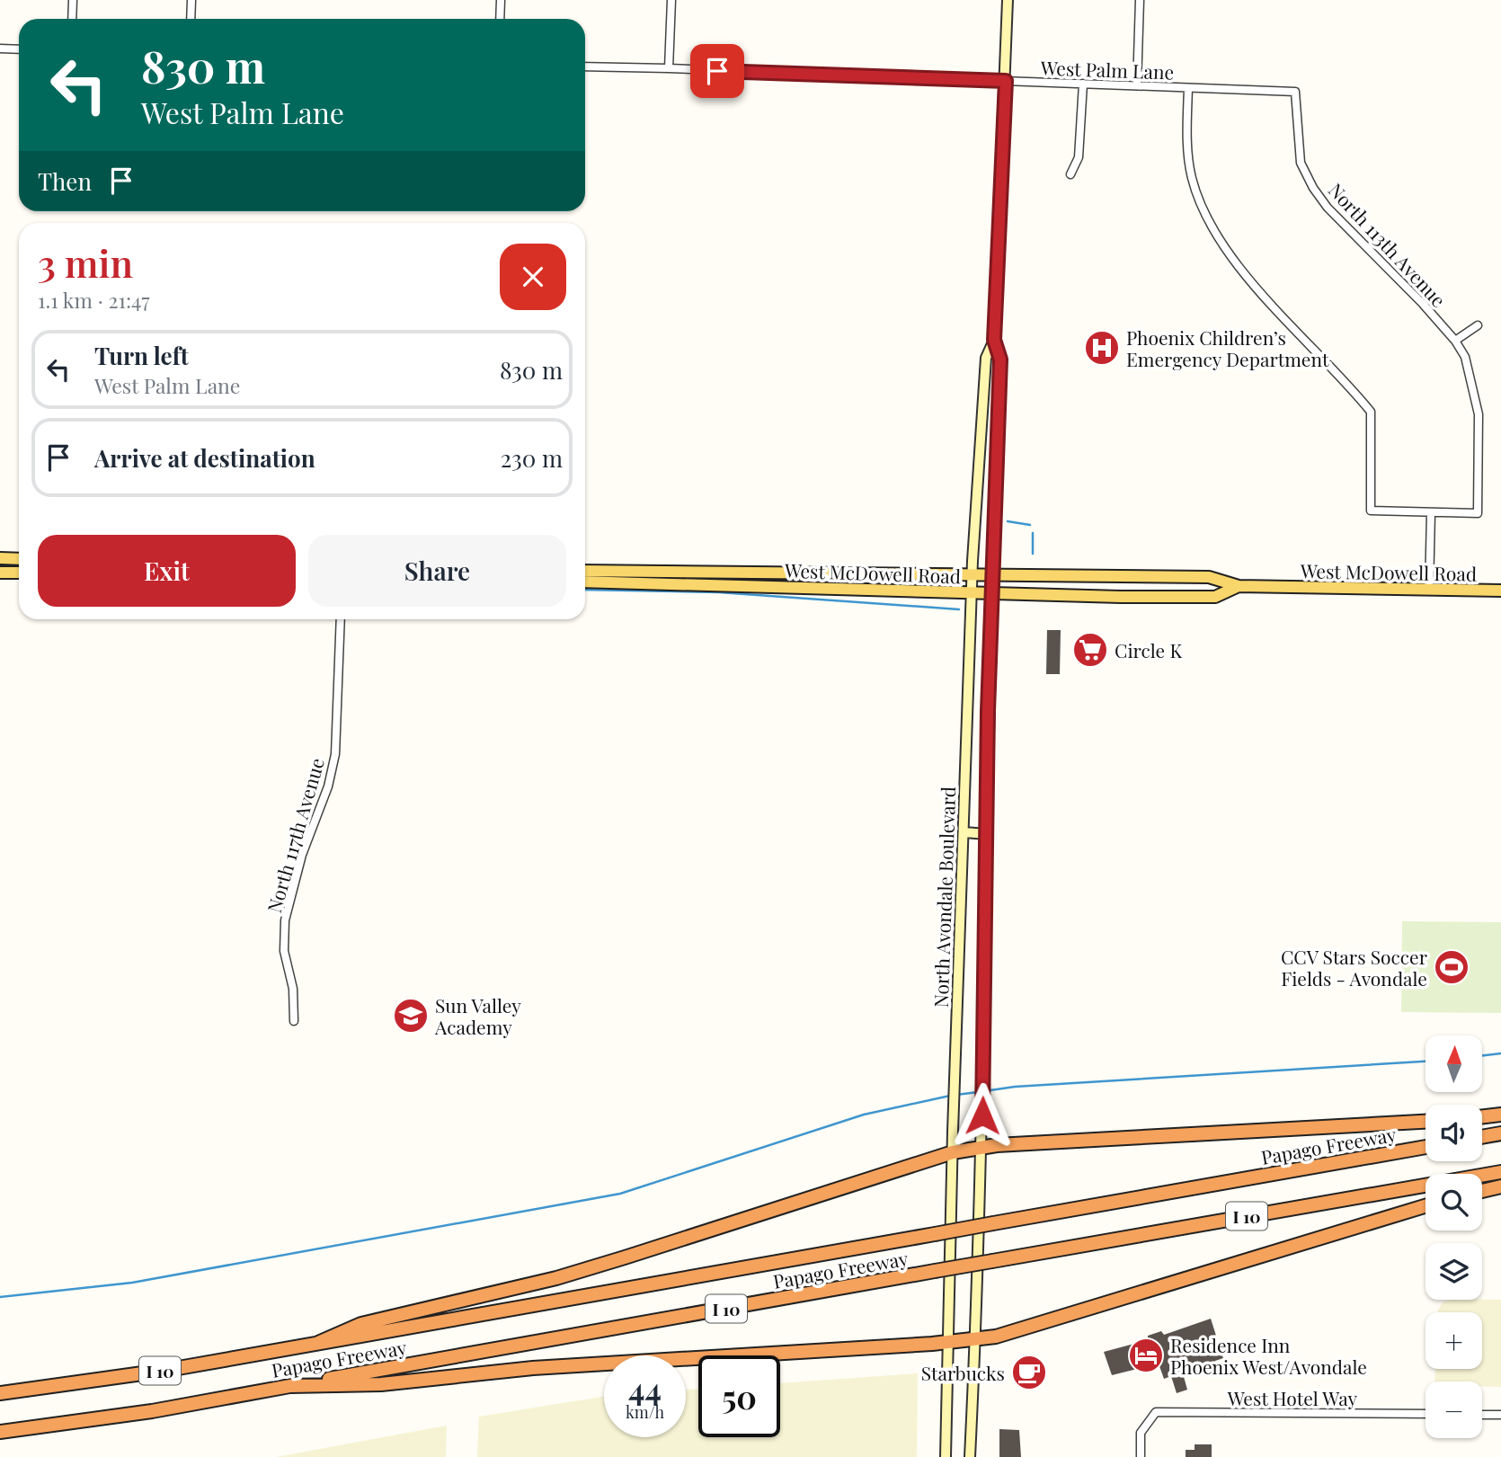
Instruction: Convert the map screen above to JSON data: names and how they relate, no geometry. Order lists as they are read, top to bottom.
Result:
{
  "streets": {
    "highway": ["Papago Freeway", "I 10"],
    "main road": ["West McDowell Road", "North Avondale Boulevard"],
    "street": [
      "West Palm Lane",
      "North 113th Avenue",
      "North 117th Avenue",
      "West Hotel Way"
    ]
  },
  "crossings": [
    ["West Palm Lane", "North 113th Avenue"],
    ["West Palm Lane", "North Avondale Boulevard"],
    ["West McDowell Road", "North Avondale Boulevard"]
  ],
  "places": {
    "hospital": ["Phoenix Children’s Emergency Department"],
    "supermarket": ["Circle K"],
    "sports": ["CCV Stars Soccer Fields - Avondale"],
    "school or university": ["Sun Valley Academy"],
    "hotel": ["Residence Inn Phoenix West/Avondale"],
    "cafe": ["Starbucks"]
  },
  "north": "top",
  "page": {
    "turn": ["830 m", "West Palm Lane"],
    "then": "Then",
    "heading": ["3 min", "1.1 km · 21:47"],
    "list": [
      {
        "name": "Turn left",
        "note": "West Palm Lane",
        "value": "830 m"
      },
      {
        "name": "Arrive at destination",
        "value": "230 m"
      }
    ],
    "buttons": ["Exit", "Share"],
    "map_buttons": ["+", "−"],
    "speed": "44 km/h",
    "limit": "50"
  }
}
